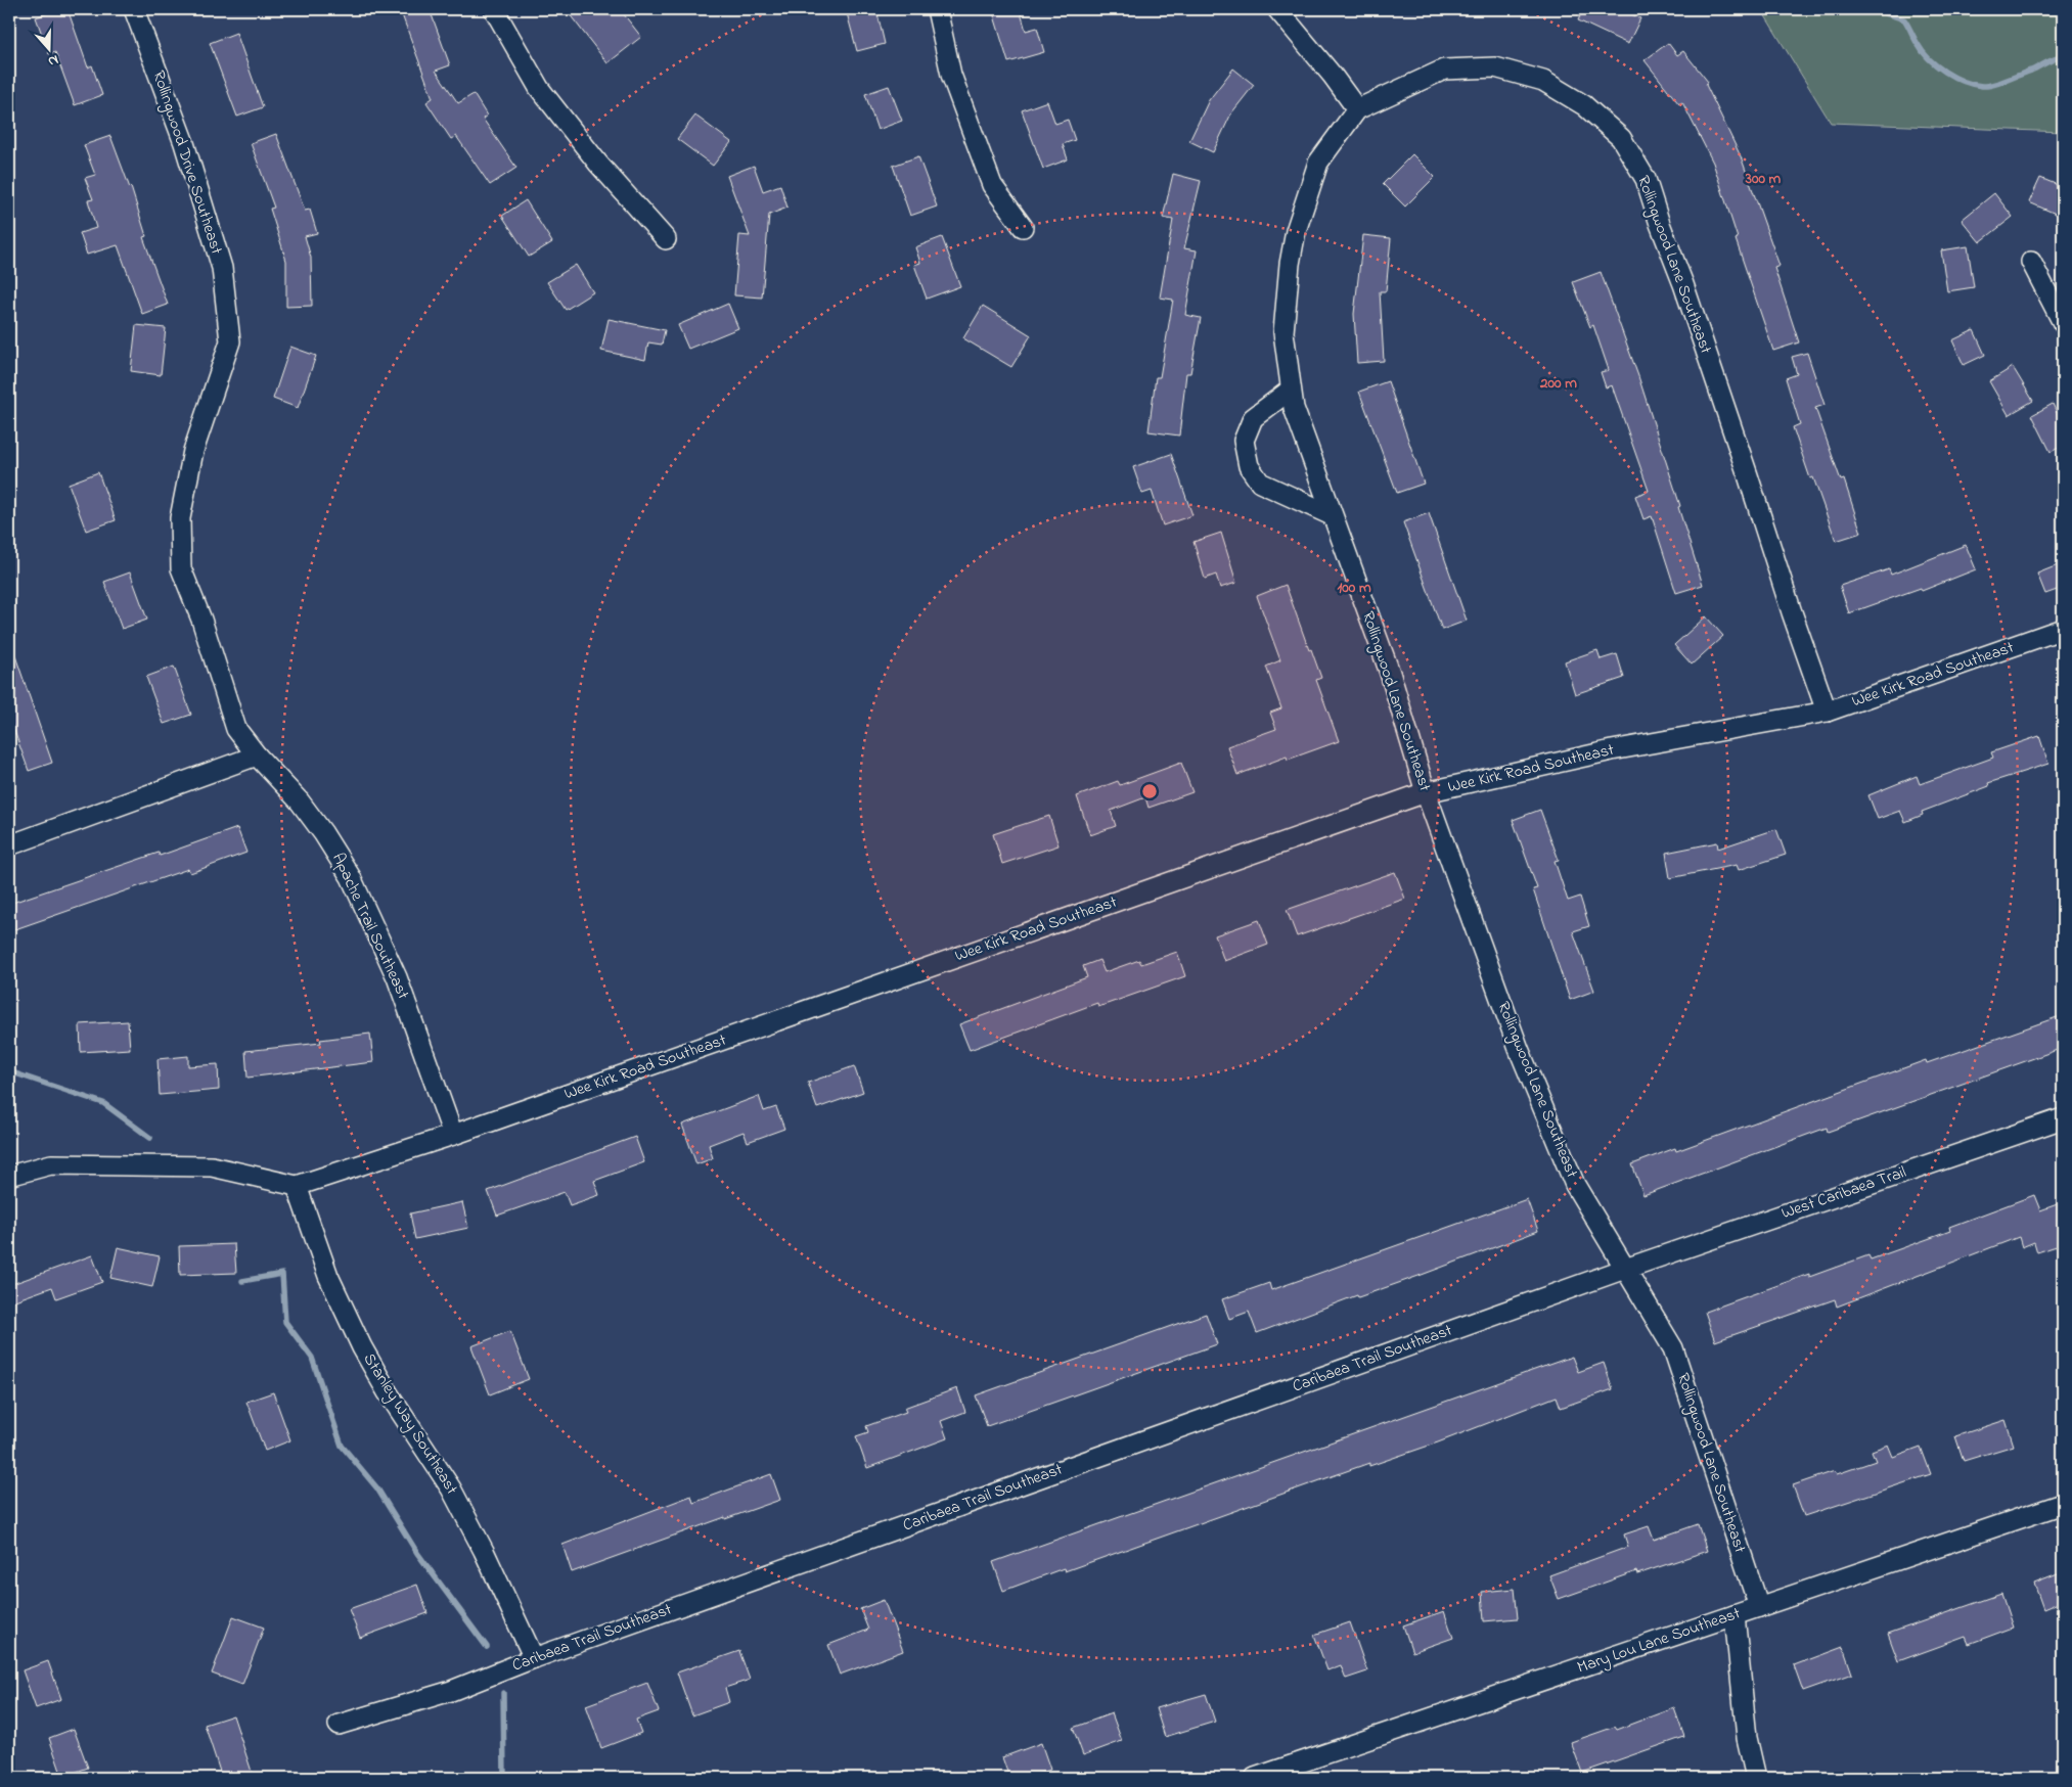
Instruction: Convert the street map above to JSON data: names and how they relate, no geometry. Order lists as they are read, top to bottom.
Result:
{
  "streets": {
    "street": [
      "Rollingwood Drive Southeast",
      "Rollingwood Lane Southeast",
      "Wee Kirk Road Southeast",
      "Apache Trail Southeast",
      "West Caribaea Trail",
      "Caribaea Trail Southeast",
      "Stanley Way Southeast",
      "Mary Lou Lane Southeast"
    ]
  },
  "crossings": [
    ["Rollingwood Drive Southeast", "Apache Trail Southeast"],
    ["Rollingwood Lane Southeast", "Wee Kirk Road Southeast"],
    ["Rollingwood Lane Southeast", "West Caribaea Trail"],
    ["Rollingwood Lane Southeast", "Caribaea Trail Southeast"],
    ["Rollingwood Lane Southeast", "Mary Lou Lane Southeast"],
    ["Wee Kirk Road Southeast", "Apache Trail Southeast"],
    ["Wee Kirk Road Southeast", "Stanley Way Southeast"],
    ["West Caribaea Trail", "Caribaea Trail Southeast"],
    ["Caribaea Trail Southeast", "Stanley Way Southeast"]
  ],
  "north": "bottom",
  "rings": ["300 m", "200 m", "100 m"]
}
